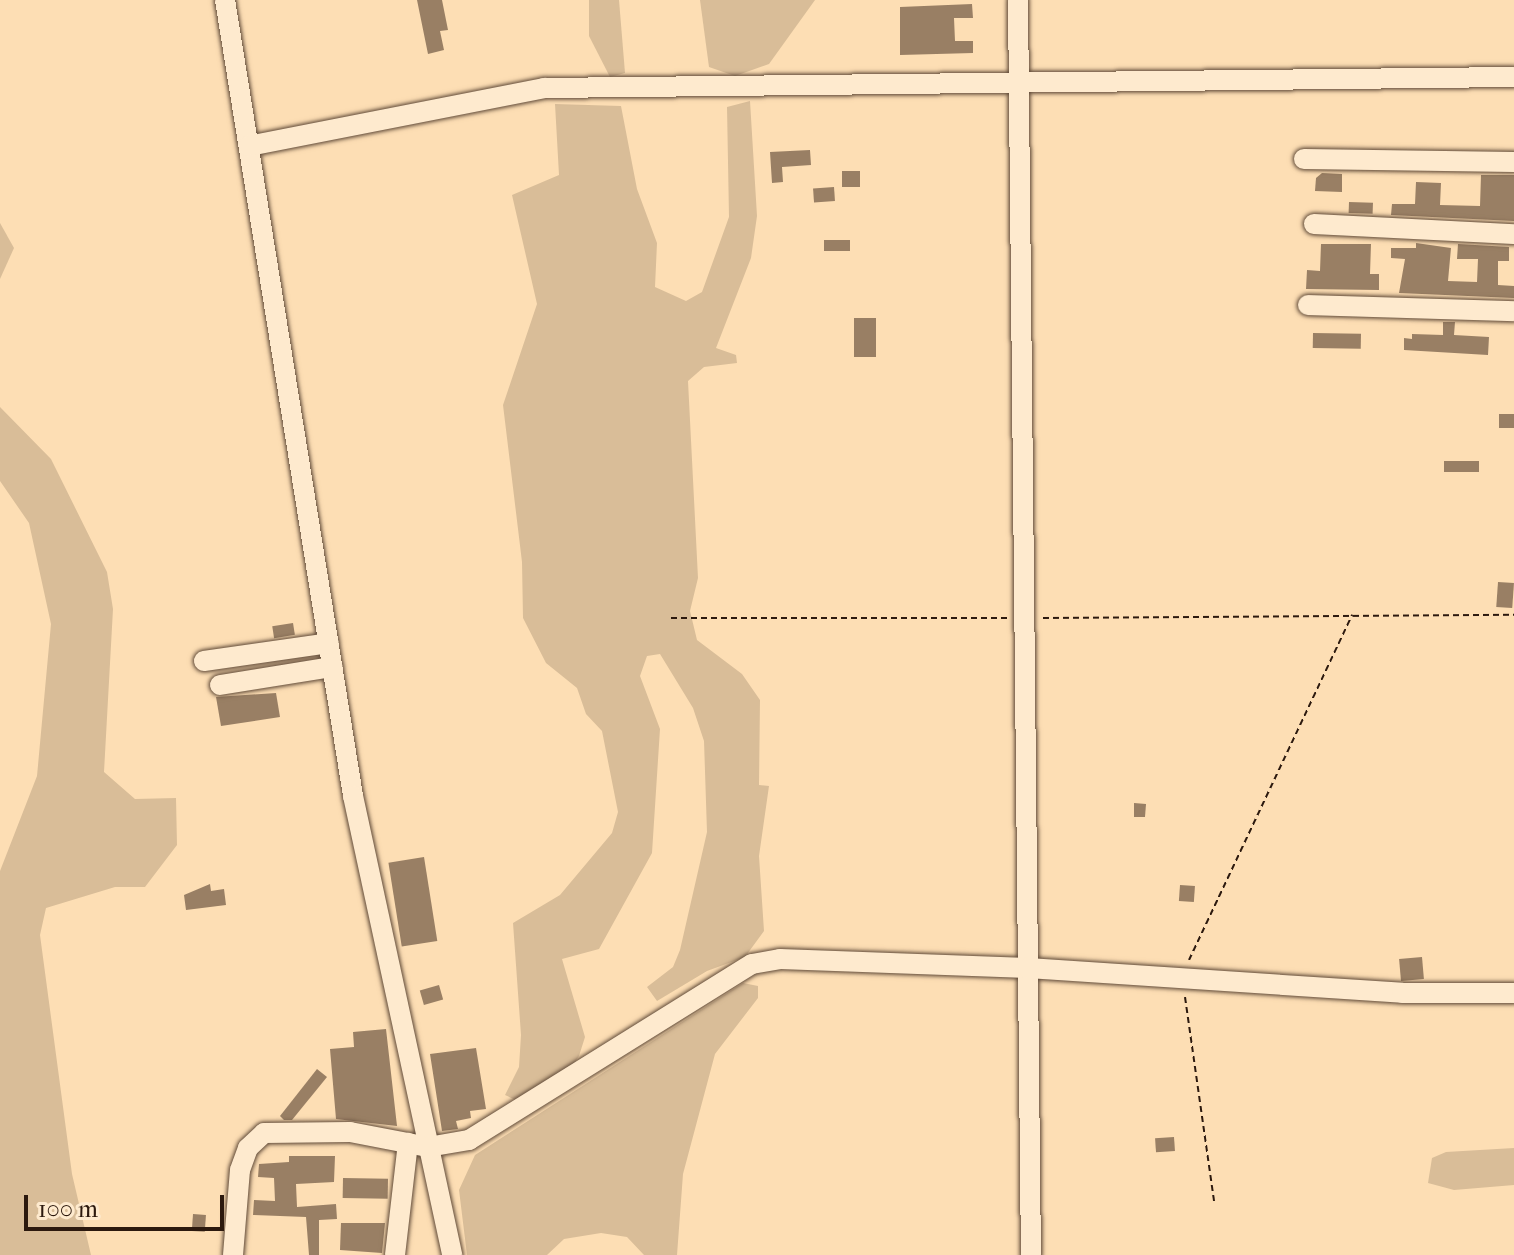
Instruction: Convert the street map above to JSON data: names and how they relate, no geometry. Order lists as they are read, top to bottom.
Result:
{
  "scale_bar": "100 m"
}
